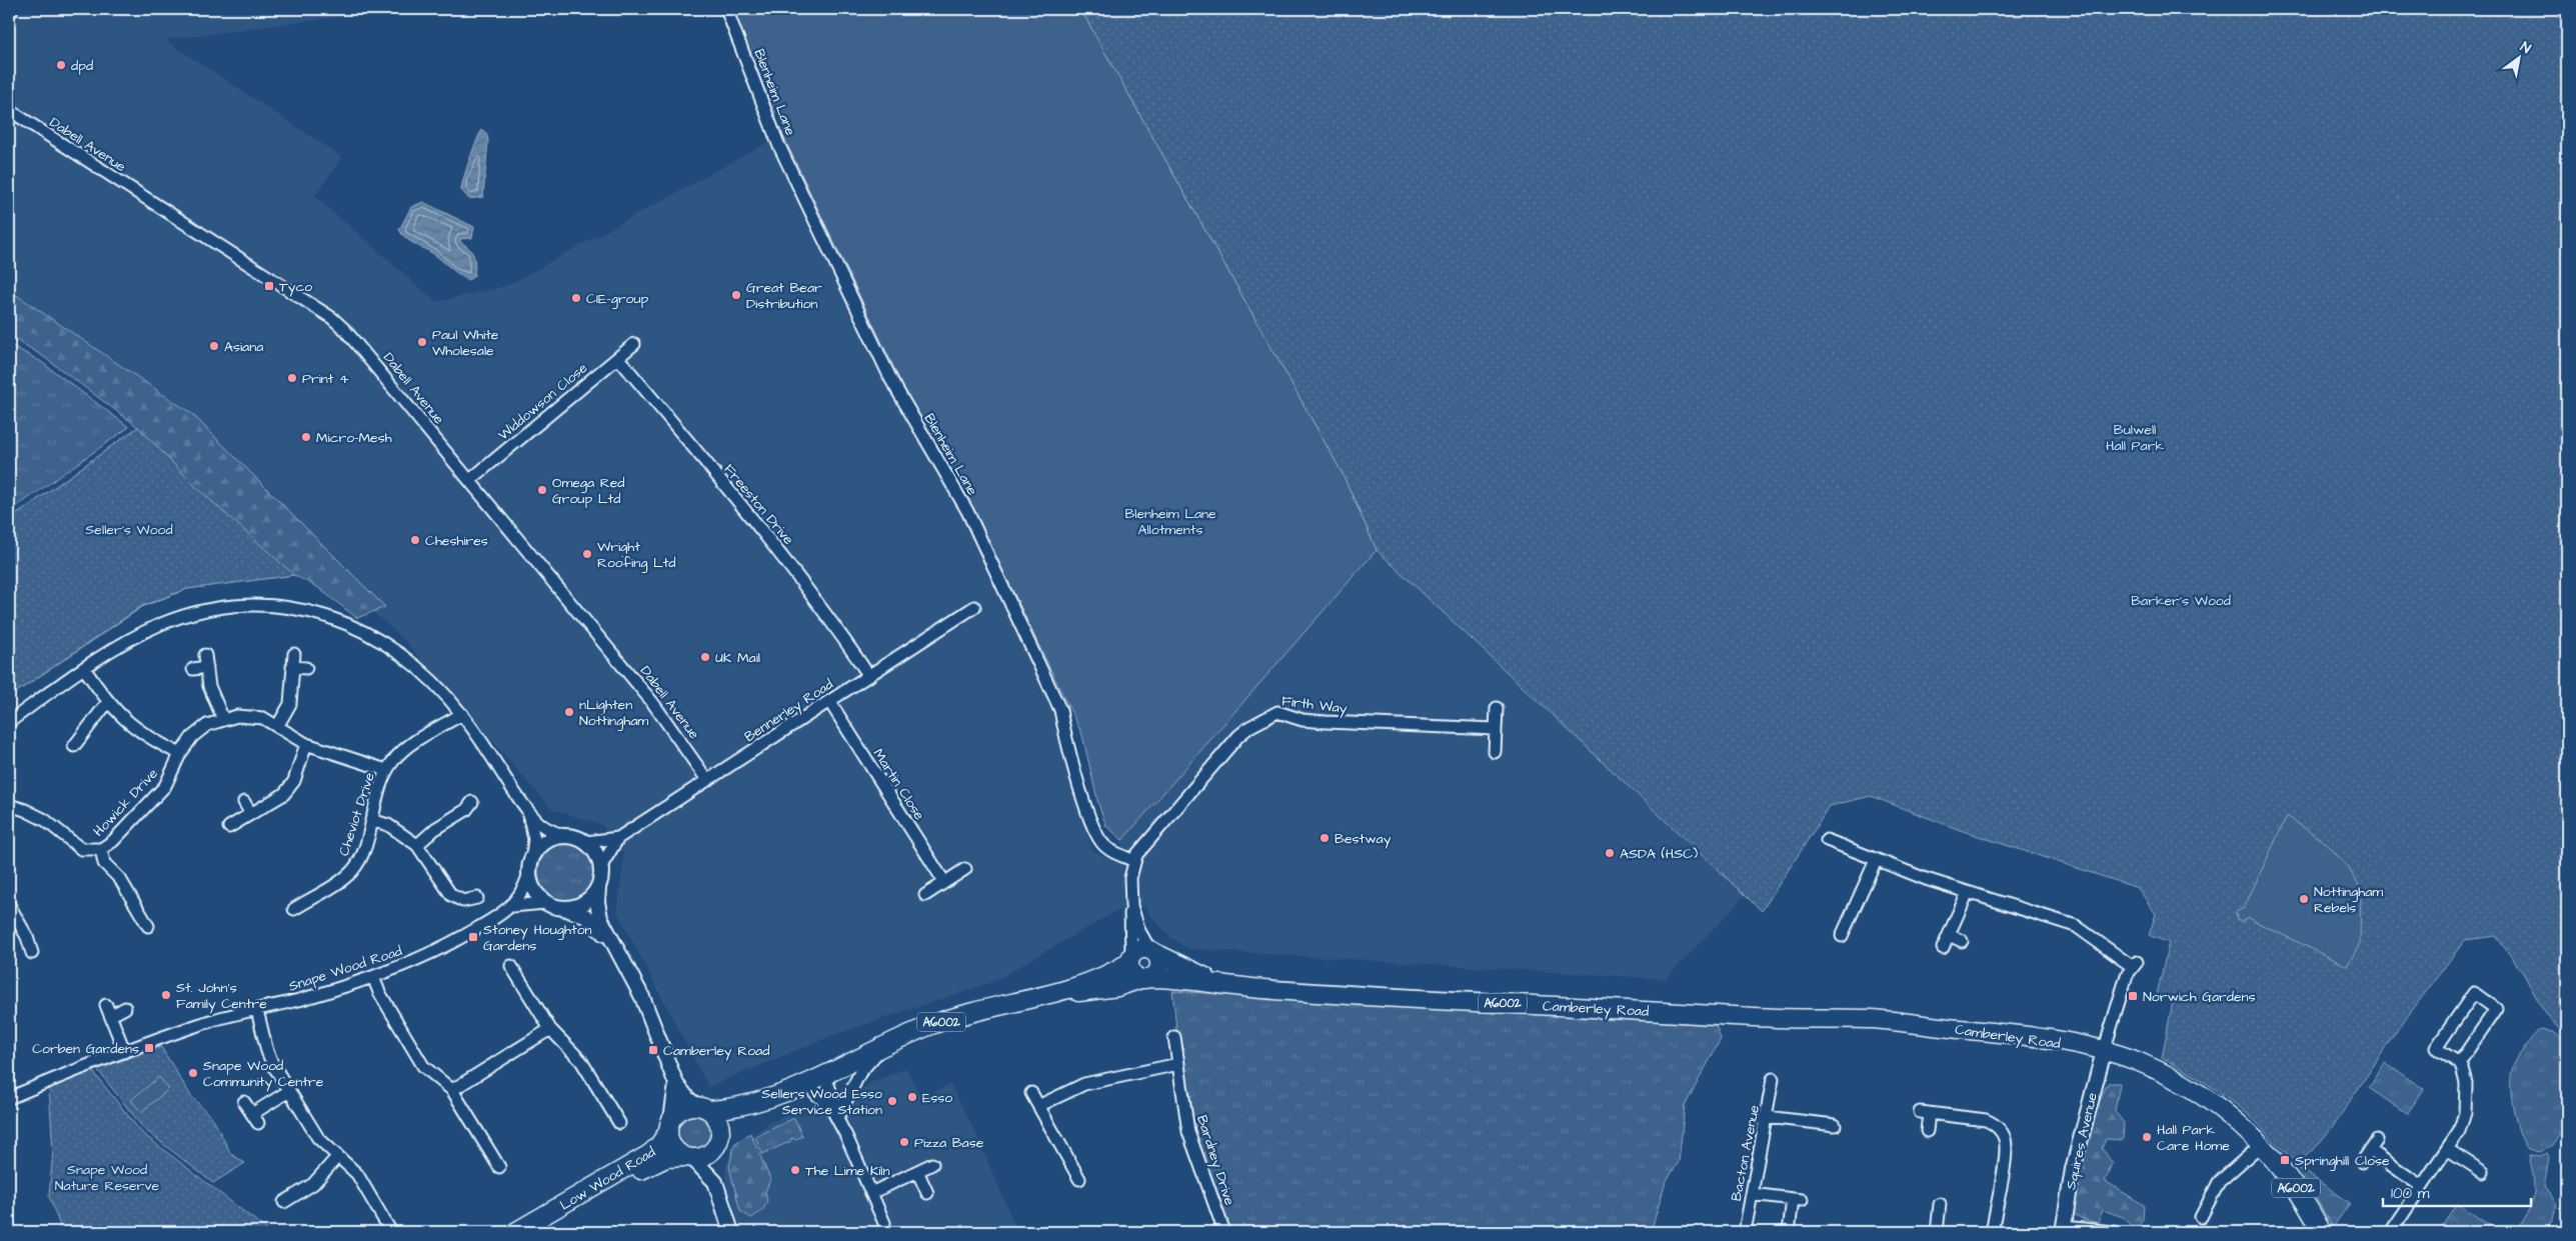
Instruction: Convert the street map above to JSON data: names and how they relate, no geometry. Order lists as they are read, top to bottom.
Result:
{
  "streets": {
    "main road": ["A6002", "Camberley Road", "Low Wood Road"],
    "street": [
      "Blenheim Lane",
      "Dabell Avenue",
      "Widdowson Close",
      "Freeston Drive",
      "Firth Way",
      "Bennerley Road",
      "Martin Close",
      "Howick Drive",
      "Cheviot Drive",
      "Snape Wood Road",
      "Squires Avenue",
      "Bacton Avenue",
      "Bardney Drive"
    ]
  },
  "crossings": [
    ["Blenheim Lane", "Firth Way"],
    ["Dabell Avenue", "Widdowson Close"],
    ["Dabell Avenue", "Bennerley Road"],
    ["Widdowson Close", "Freeston Drive"],
    ["Freeston Drive", "Bennerley Road"],
    ["Bennerley Road", "Martin Close"],
    ["Bennerley Road", "Snape Wood Road"],
    ["Howick Drive", "Cheviot Drive"],
    ["A6002", "Camberley Road"],
    ["A6002", "Squires Avenue"],
    ["Camberley Road", "Squires Avenue"],
    ["Camberley Road", "Low Wood Road"]
  ],
  "parks": [
    "Bulwell Hall Park",
    "Blenheim Lane Allotments",
    "Seller's Wood",
    "Barker's Wood",
    "Snape Wood Nature Reserve"
  ],
  "places": {
    "other": [
      "dpd",
      "Great Bear Distribution",
      "CIE-group",
      "Paul White Wholesale",
      "Asiana",
      "Print 4",
      "Micro-Mesh",
      "Omega Red Group Ltd",
      "Cheshires",
      "Wright Roofing Ltd",
      "UK Mail",
      "nLighten Nottingham",
      "Bestway",
      "ASDA (HSC)",
      "Nottingham Rebels",
      "St. John's Family Centre",
      "Snape Wood Community Centre",
      "Esso",
      "Sellers Wood Esso Service Station",
      "Hall Park Care Home",
      "Pizza Base",
      "The Lime Kiln"
    ],
    "transit": [
      "Tyco",
      "Stoney Houghton Gardens",
      "Norwich Gardens",
      "Corben Gardens",
      "Camberley Road",
      "Springhill Close"
    ]
  },
  "scale_bar": "100 m",
  "north": "top right"
}
